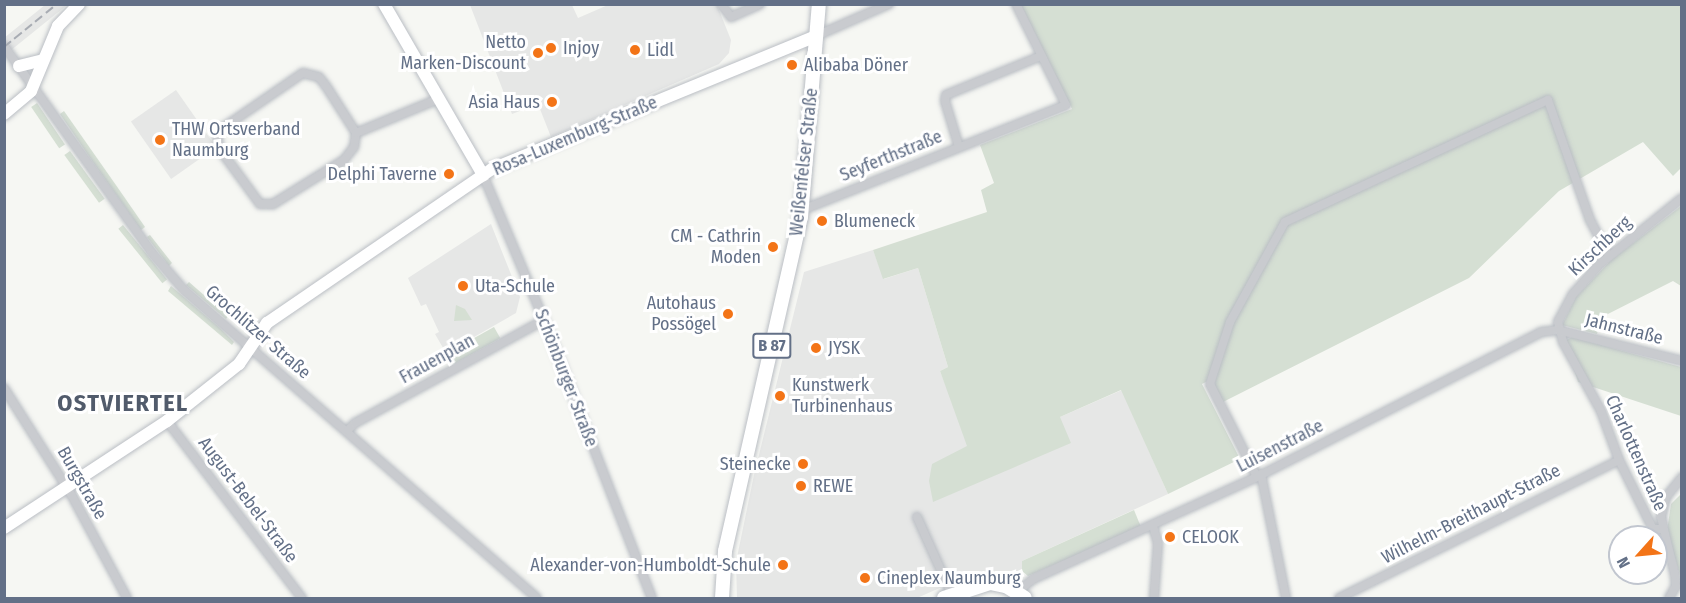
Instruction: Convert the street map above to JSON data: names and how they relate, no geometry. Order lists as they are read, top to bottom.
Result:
{
  "streets": {
    "main road": [
      "Rosa-Luxemburg-Straße",
      "Weißenfelser Straße",
      "B 87",
      "Schönburger Straße"
    ],
    "street": [
      "Seyferthstraße",
      "Kirschberg",
      "Jahnstraße",
      "Grochlitzer Straße",
      "Frauenplan",
      "Luisenstraße",
      "Charlottenstraße",
      "Burgstraße",
      "August-Bebel-Straße",
      "Wilhelm-Breithaupt-Straße"
    ]
  },
  "crossings": [
    ["Rosa-Luxemburg-Straße", "Weißenfelser Straße"],
    ["Rosa-Luxemburg-Straße", "Grochlitzer Straße"],
    ["Rosa-Luxemburg-Straße", "Schönburger Straße"],
    ["Rosa-Luxemburg-Straße", "August-Bebel-Straße"],
    ["Seyferthstraße", "Weißenfelser Straße"],
    ["Kirschberg", "Jahnstraße"],
    ["Kirschberg", "Luisenstraße"],
    ["Kirschberg", "Charlottenstraße"],
    ["Jahnstraße", "Luisenstraße"],
    ["Jahnstraße", "Charlottenstraße"],
    ["Grochlitzer Straße", "Frauenplan"],
    ["Frauenplan", "Schönburger Straße"],
    ["Luisenstraße", "Charlottenstraße"],
    ["Charlottenstraße", "Wilhelm-Breithaupt-Straße"]
  ],
  "districts": ["OSTVIERTEL"],
  "places": [
    "Injoy",
    "Lidl",
    "Netto Marken-Discount",
    "Alibaba Döner",
    "Asia Haus",
    "THW Ortsverband Naumburg",
    "Delphi Taverne",
    "Blumeneck",
    "CM - Cathrin Moden",
    "Uta-Schule",
    "Autohaus Possögel",
    "JYSK",
    "Kunstwerk Turbinenhaus",
    "Steinecke",
    "REWE",
    "CELOOK",
    "Alexander-von-Humboldt-Schule",
    "Cineplex Naumburg"
  ],
  "north": "bottom left"
}
